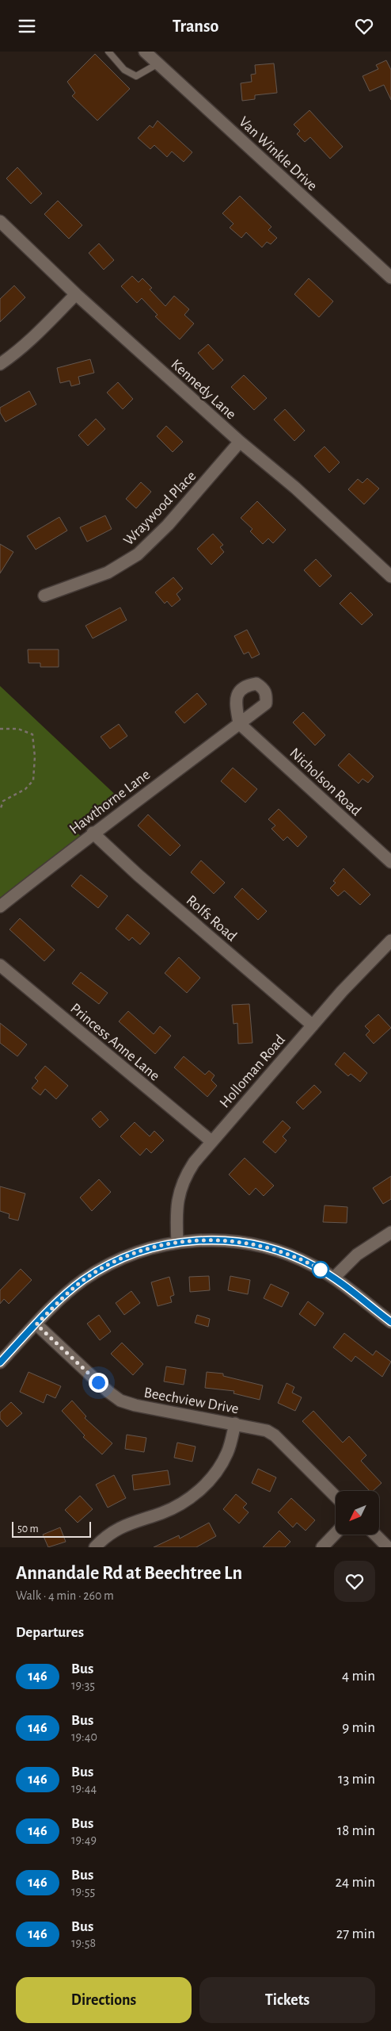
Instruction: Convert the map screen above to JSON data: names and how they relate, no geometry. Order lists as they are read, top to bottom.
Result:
{
  "streets": {
    "street": [
      "Van Winkle Drive",
      "Kennedy Lane",
      "Wraywood Place",
      "Nicholson Road",
      "Hawthorne Lane",
      "Rolfs Road",
      "Princess Anne Lane",
      "Holloman Road",
      "Beechview Drive"
    ]
  },
  "crossings": [
    ["Kennedy Lane", "Wraywood Place"],
    ["Nicholson Road", "Hawthorne Lane"],
    ["Hawthorne Lane", "Rolfs Road"],
    ["Rolfs Road", "Holloman Road"],
    ["Princess Anne Lane", "Holloman Road"]
  ],
  "lines": ["bus line 146"],
  "scale_bar": "50 m",
  "north": "bottom left",
  "page": {
    "header": "Transo",
    "scale": "50 m",
    "heading": [
      ["Annandale Rd at Beechtree Ln", "Walk · 4 min · 260 m"],
      "Departures"
    ],
    "list": [
      {
        "mark": "146",
        "name": "Bus",
        "note": "19:35",
        "value": "4 min"
      },
      {
        "mark": "146",
        "name": "Bus",
        "note": "19:40",
        "value": "9 min"
      },
      {
        "mark": "146",
        "name": "Bus",
        "note": "19:44",
        "value": "13 min"
      },
      {
        "mark": "146",
        "name": "Bus",
        "note": "19:49",
        "value": "18 min"
      },
      {
        "mark": "146",
        "name": "Bus",
        "note": "19:55",
        "value": "24 min"
      },
      {
        "mark": "146",
        "name": "Bus",
        "note": "19:58",
        "value": "27 min"
      }
    ],
    "buttons": ["Directions", "Tickets"]
  }
}
